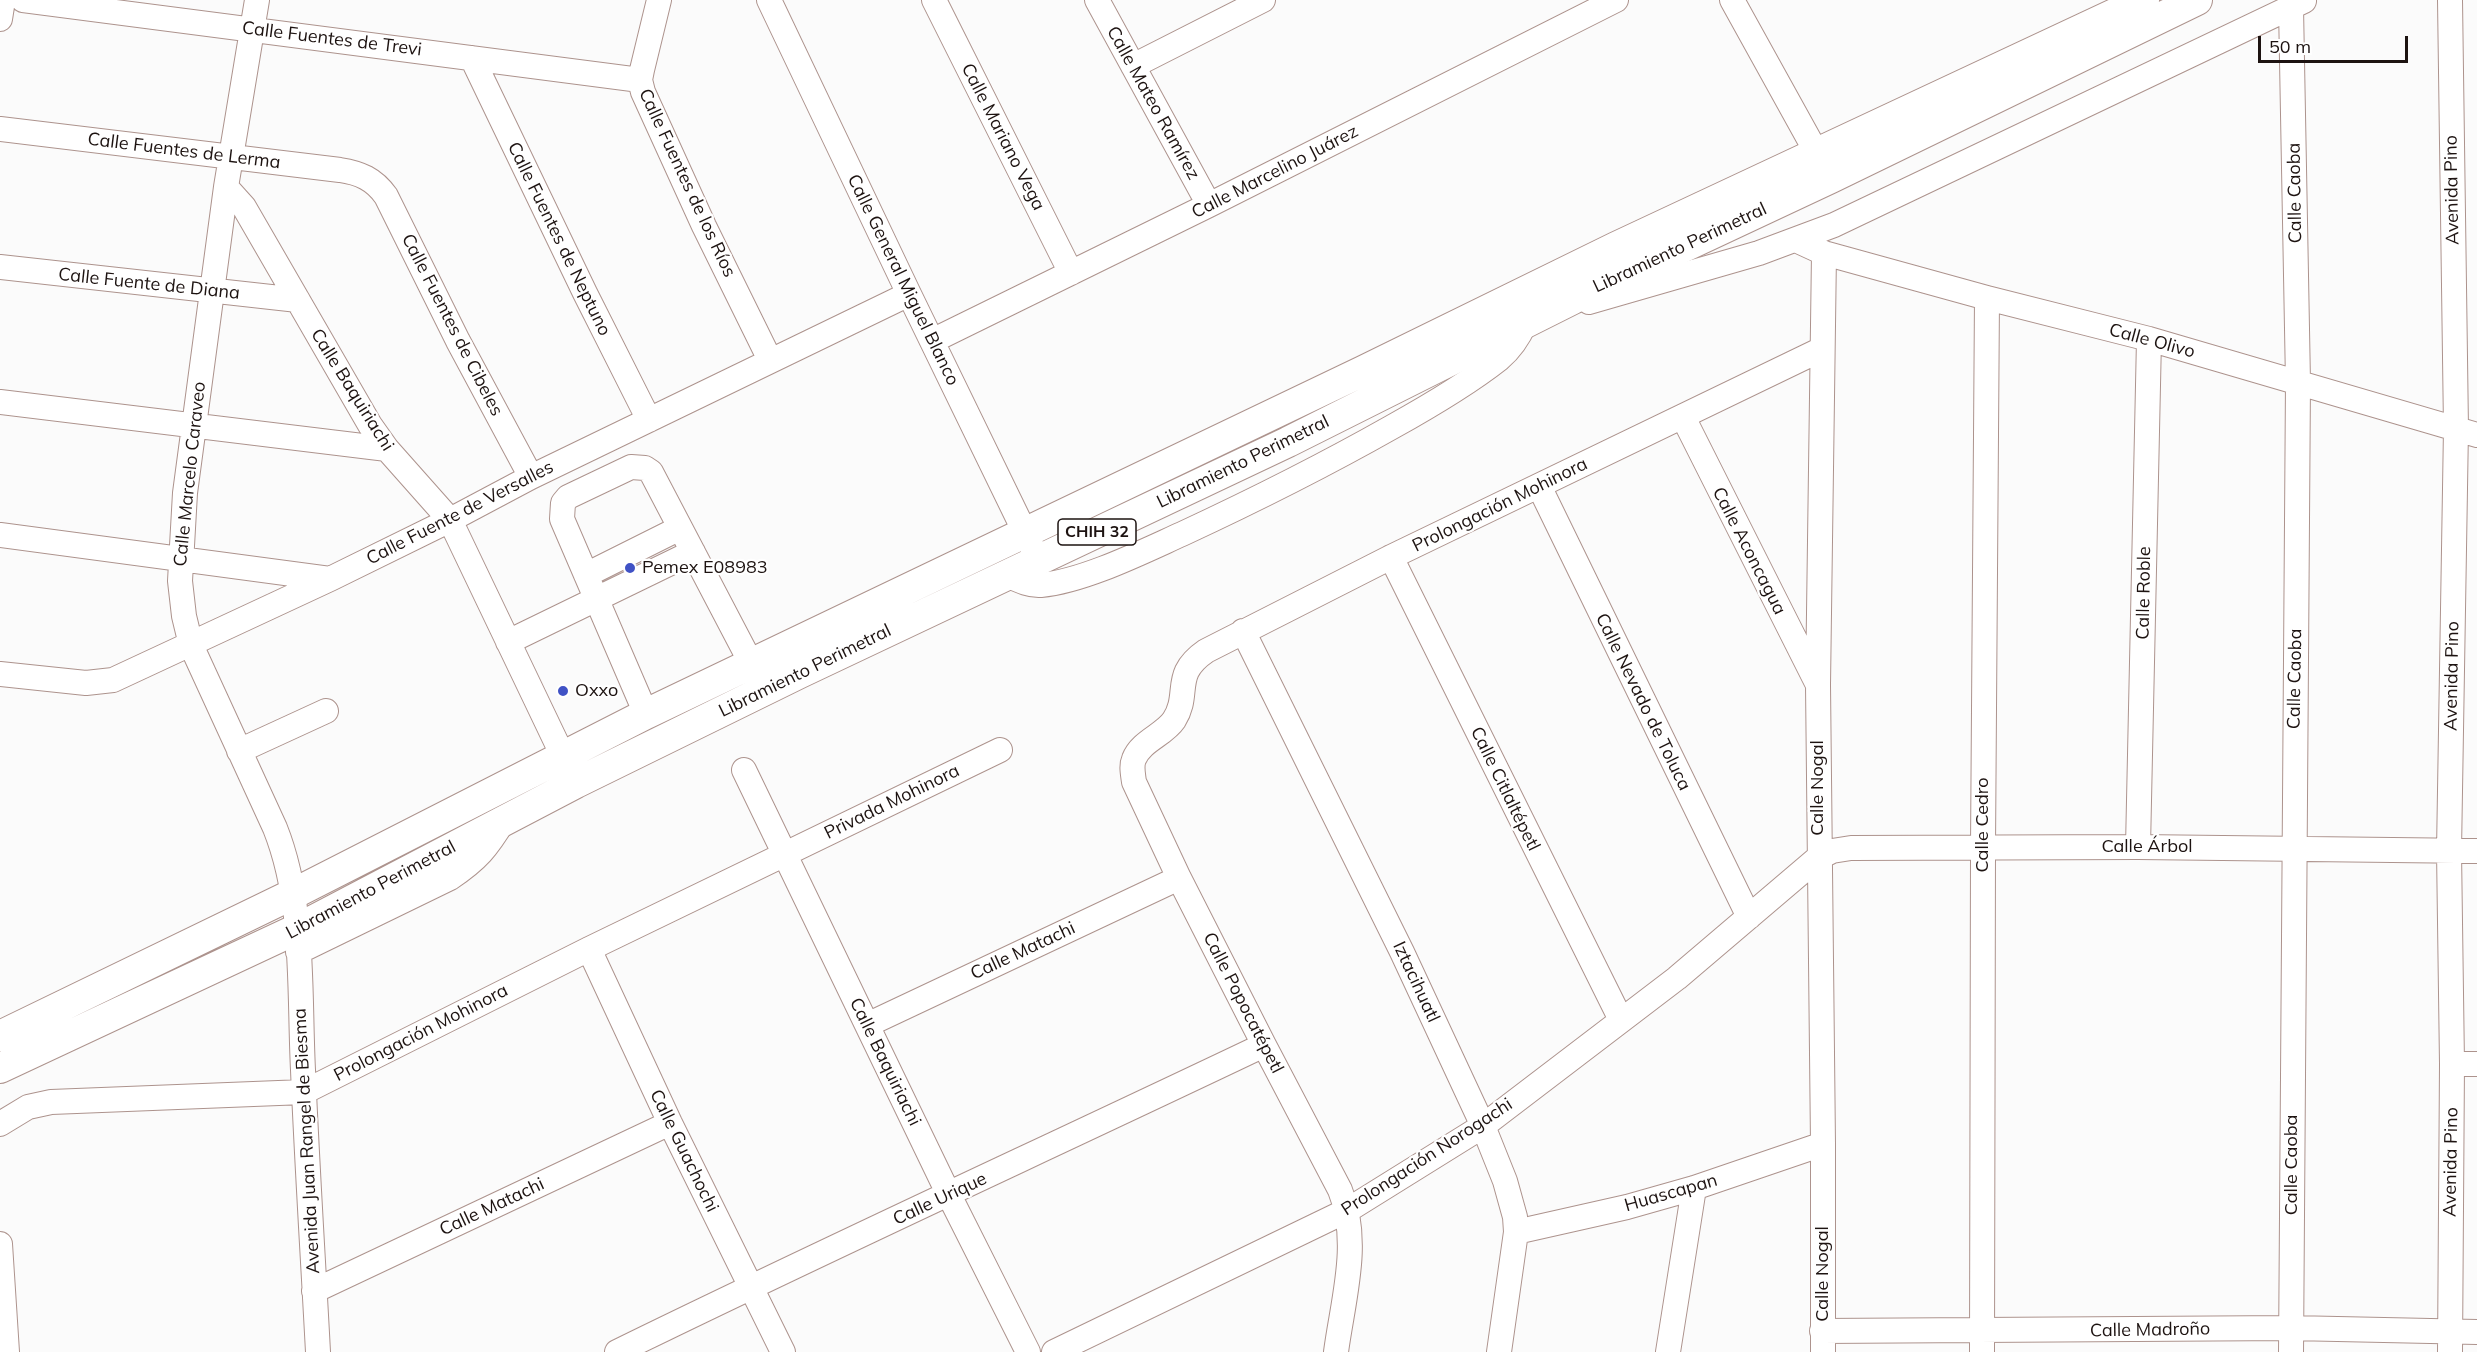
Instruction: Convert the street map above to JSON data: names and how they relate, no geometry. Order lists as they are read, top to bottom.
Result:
{
  "streets": {
    "main road": ["Libramiento Perimetral", "CHIH 32"],
    "street": [
      "Calle Fuentes de Trevi",
      "Calle Mateo Ramírez",
      "Calle Mariano Vega",
      "Calle Fuentes de Lerma",
      "Calle Marcelino Juárez",
      "Calle Fuentes de los Ríos",
      "Avenida Pino",
      "Calle Caoba",
      "Calle Fuentes de Neptuno",
      "Calle General Miguel Blanco",
      "Calle Fuente de Diana",
      "Calle Fuentes de Cibeles",
      "Calle Olivo",
      "Calle Baquiriachi",
      "Calle Marcelo Caraveo",
      "Prolongación Mohinora",
      "Calle Fuente de Versalles",
      "Calle Aconcagua",
      "Calle Roble",
      "Calle Nevado de Toluca",
      "Calle Nogal",
      "Calle Citlaltépetl",
      "Privada Mohinora",
      "Calle Cedro",
      "Calle Árbol",
      "Calle Matachi",
      "Iztacihuatl",
      "Calle Popocatépetl",
      "Avenida Juan Rangel de Biesma",
      "Calle Guachochi",
      "Prolongación Norogachi",
      "Huascapan",
      "Calle Urique",
      "Calle Madroño"
    ]
  },
  "crossings": [
    ["Calle Fuentes de Trevi", "Calle Fuentes de los Ríos"],
    ["Calle Fuentes de Trevi", "Calle Fuentes de Neptuno"],
    ["Calle Fuentes de Trevi", "Calle Marcelo Caraveo"],
    ["Calle Mateo Ramírez", "Calle Marcelino Juárez"],
    ["Calle Mariano Vega", "Calle Marcelino Juárez"],
    ["Calle Fuentes de Lerma", "Calle Fuentes de Cibeles"],
    ["Calle Fuentes de Lerma", "Calle Marcelo Caraveo"],
    ["Calle Marcelino Juárez", "Calle General Miguel Blanco"],
    ["Calle Fuentes de los Ríos", "Calle Fuente de Versalles"],
    ["Avenida Pino", "Calle Olivo"],
    ["Avenida Pino", "Calle Árbol"],
    ["Avenida Pino", "Calle Madroño"],
    ["Calle Caoba", "Calle Olivo"],
    ["Calle Caoba", "Calle Árbol"],
    ["Calle Caoba", "Calle Madroño"],
    ["Calle Fuentes de Neptuno", "Calle Fuente de Versalles"],
    ["Libramiento Perimetral", "Calle General Miguel Blanco"],
    ["Libramiento Perimetral", "Calle Baquiriachi"],
    ["Libramiento Perimetral", "Calle Marcelo Caraveo"],
    ["Libramiento Perimetral", "Avenida Juan Rangel de Biesma"],
    ["Calle General Miguel Blanco", "Calle Fuente de Versalles"],
    ["Calle Fuente de Diana", "Calle Baquiriachi"],
    ["Calle Fuente de Diana", "Calle Marcelo Caraveo"],
    ["Calle Fuentes de Cibeles", "Calle Fuente de Versalles"],
    ["Calle Olivo", "Calle Roble"],
    ["Calle Olivo", "Calle Nogal"],
    ["Calle Olivo", "Calle Cedro"],
    ["Calle Baquiriachi", "Calle Marcelo Caraveo"],
    ["Calle Baquiriachi", "Prolongación Mohinora"],
    ["Calle Baquiriachi", "Calle Fuente de Versalles"],
    ["Calle Baquiriachi", "Privada Mohinora"],
    ["Calle Baquiriachi", "Calle Matachi"],
    ["Calle Baquiriachi", "Calle Urique"],
    ["Calle Marcelo Caraveo", "Calle Fuente de Versalles"],
    ["Calle Marcelo Caraveo", "Avenida Juan Rangel de Biesma"],
    ["Prolongación Mohinora", "Calle Aconcagua"],
    ["Prolongación Mohinora", "Calle Nevado de Toluca"],
    ["Prolongación Mohinora", "Calle Nogal"],
    ["Prolongación Mohinora", "Calle Citlaltépetl"],
    ["Prolongación Mohinora", "Privada Mohinora"],
    ["Prolongación Mohinora", "Iztacihuatl"],
    ["Prolongación Mohinora", "Calle Popocatépetl"],
    ["Prolongación Mohinora", "Avenida Juan Rangel de Biesma"],
    ["Prolongación Mohinora", "Calle Guachochi"],
    ["Calle Aconcagua", "Calle Nogal"],
    ["Calle Roble", "Calle Árbol"],
    ["Calle Nevado de Toluca", "Prolongación Norogachi"],
    ["Calle Nogal", "Calle Árbol"],
    ["Calle Nogal", "Prolongación Norogachi"],
    ["Calle Nogal", "Huascapan"],
    ["Calle Nogal", "Calle Madroño"],
    ["Calle Citlaltépetl", "Prolongación Norogachi"],
    ["Calle Cedro", "Calle Árbol"],
    ["Calle Cedro", "Calle Madroño"],
    ["Calle Árbol", "Prolongación Norogachi"],
    ["Calle Matachi", "Calle Popocatépetl"],
    ["Calle Matachi", "Avenida Juan Rangel de Biesma"],
    ["Calle Matachi", "Calle Guachochi"],
    ["Iztacihuatl", "Prolongación Norogachi"],
    ["Iztacihuatl", "Huascapan"],
    ["Calle Popocatépetl", "Prolongación Norogachi"],
    ["Calle Popocatépetl", "Calle Urique"],
    ["Calle Guachochi", "Calle Urique"]
  ],
  "places": ["Pemex E08983", "Oxxo"],
  "scale_bar": "50 m"
}
